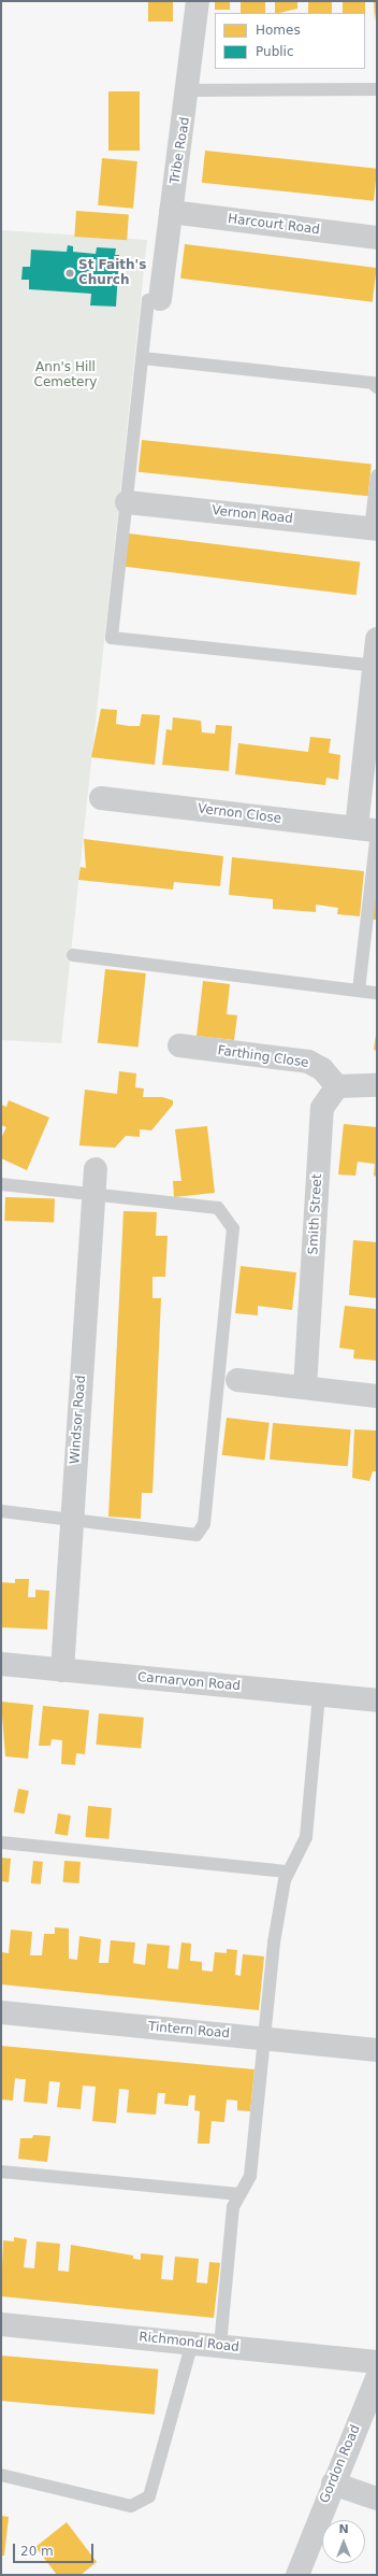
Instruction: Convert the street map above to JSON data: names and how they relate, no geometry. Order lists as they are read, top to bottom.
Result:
{
  "streets": {
    "street": [
      "Tribe Road",
      "Harcourt Road",
      "Vernon Road",
      "Vernon Close",
      "Farthing Close",
      "Smith Street",
      "Windsor Road",
      "Carnarvon Road",
      "Tintern Road",
      "Richmond Road",
      "Gordon Road"
    ]
  },
  "crossings": [
    ["Tribe Road", "Harcourt Road"],
    ["Farthing Close", "Smith Street"],
    ["Windsor Road", "Carnarvon Road"]
  ],
  "parks": ["Ann's Hill Cemetery"],
  "places": ["St Faith's Church"],
  "legend": ["Homes", "Public"],
  "scale_bar": "20 m",
  "north": "top"
}
